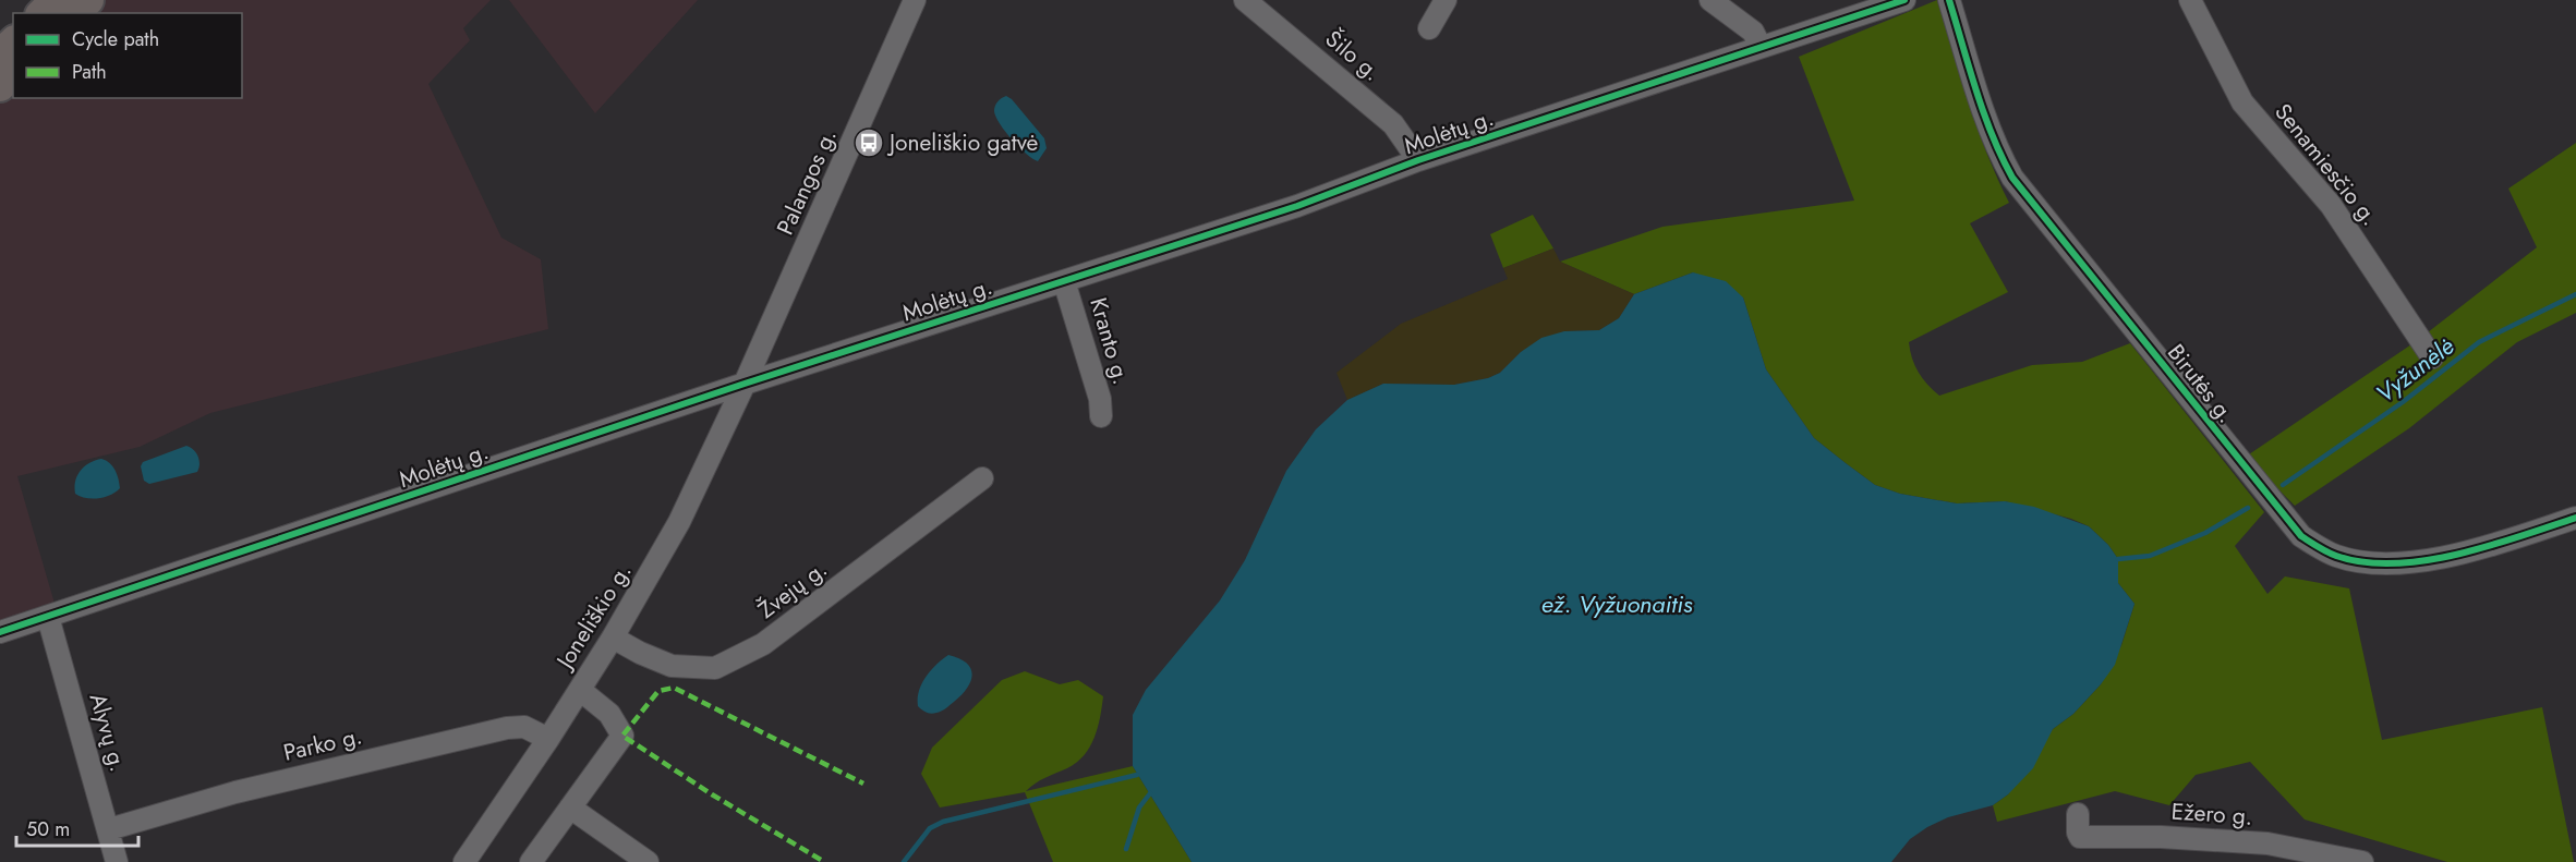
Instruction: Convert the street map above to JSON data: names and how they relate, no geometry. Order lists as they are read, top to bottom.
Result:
{
  "streets": {
    "street": [
      "Šilo g.",
      "Molėtų g.",
      "Senamiesčio g.",
      "Palangos g.",
      "Kranto g.",
      "Birutės g.",
      "Žvejų g.",
      "Joneliškio g.",
      "Alyvų g.",
      "Parko g.",
      "Ežero g."
    ]
  },
  "crossings": [
    ["Šilo g.", "Molėtų g."],
    ["Molėtų g.", "Palangos g."],
    ["Molėtų g.", "Kranto g."],
    ["Molėtų g.", "Joneliškio g."],
    ["Molėtų g.", "Alyvų g."],
    ["Palangos g.", "Joneliškio g."],
    ["Žvejų g.", "Joneliškio g."],
    ["Joneliškio g.", "Parko g."],
    ["Alyvų g.", "Parko g."]
  ],
  "water": ["Vyžunėlė", "ež. Vyžuonaitis"],
  "places": {
    "bus stop": ["Joneliškio gatvė"]
  },
  "legend": ["Cycle path", "Path"],
  "scale_bar": "50 m"
}
